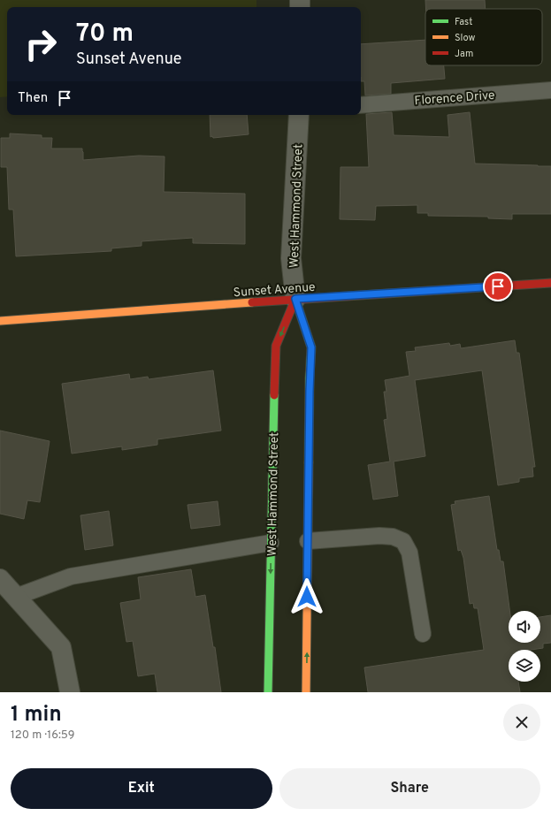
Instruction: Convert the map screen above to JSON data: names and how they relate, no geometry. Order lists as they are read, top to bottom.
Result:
{
  "streets": {
    "street": ["West Hammond Street", "Sunset Avenue"],
    "lane": ["Florence Drive"]
  },
  "crossings": [
    ["West Hammond Street", "Sunset Avenue"]
  ],
  "legend": ["Fast", "Slow", "Jam"],
  "page": {
    "turn": ["70 m", "Sunset Avenue"],
    "then": "Then",
    "heading": ["1 min", "120 m · 16:59"],
    "buttons": ["Exit", "Share"]
  }
}
